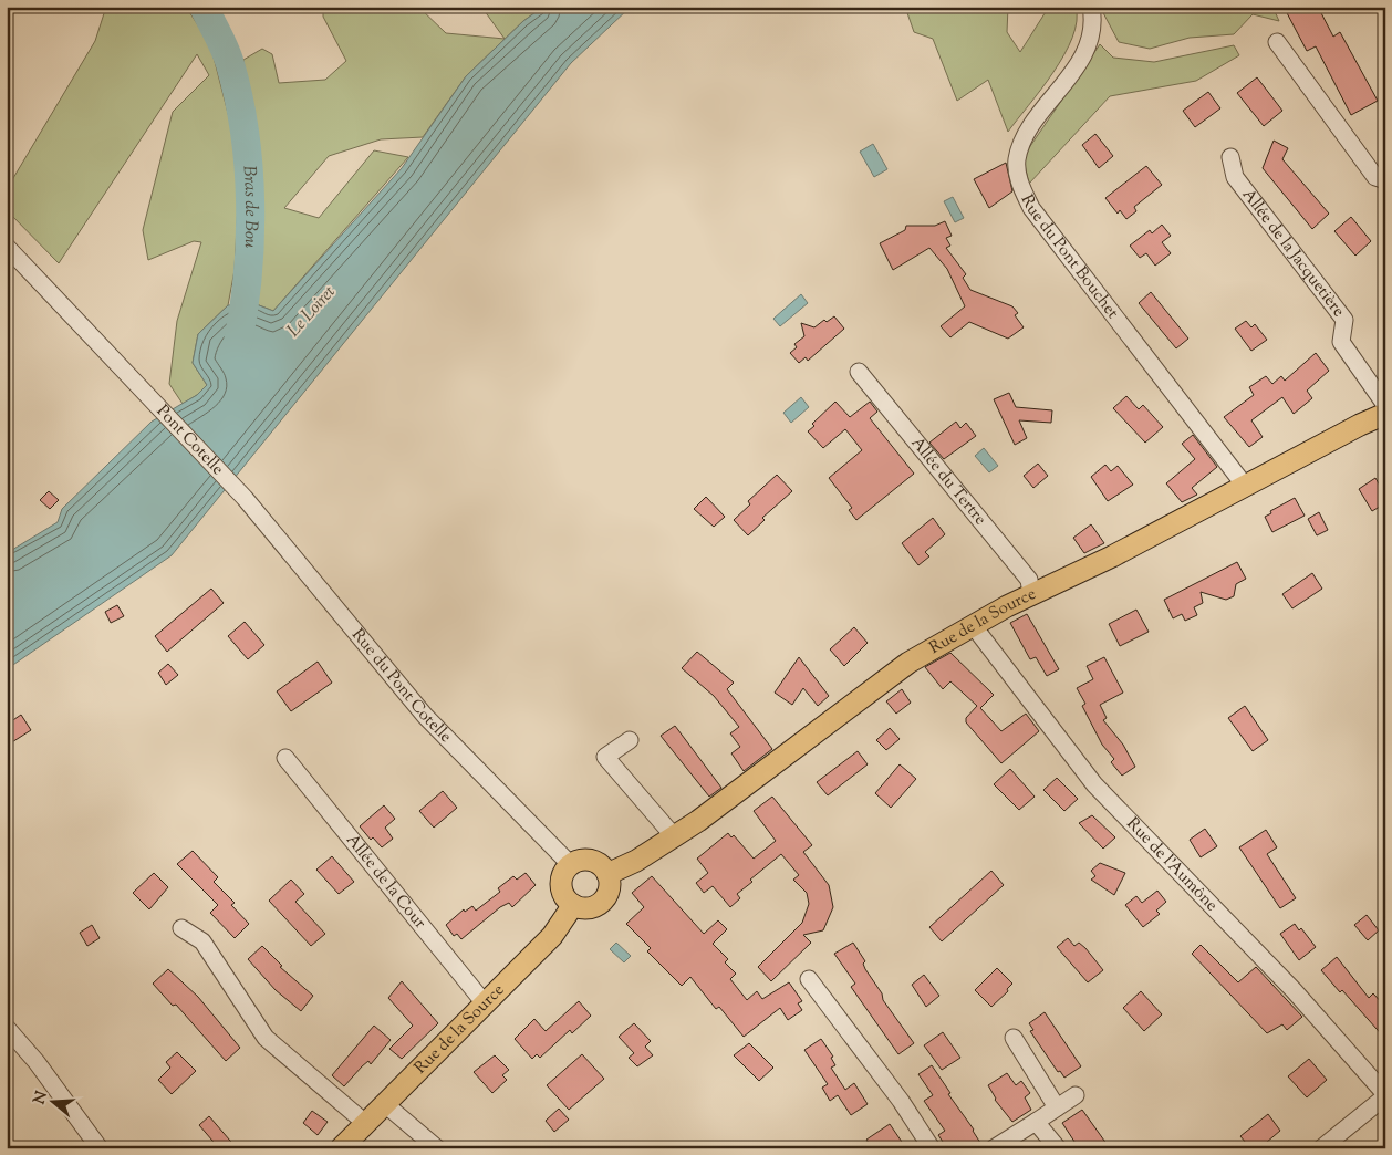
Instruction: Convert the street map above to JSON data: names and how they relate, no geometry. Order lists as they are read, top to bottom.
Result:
{
  "streets": {
    "main road": ["Rue de la Source"],
    "street": [
      "Allée de la Jacquetière",
      "Rue du Pont Bouchet",
      "Pont Cotelle",
      "Allée du Tertre",
      "Rue du Pont Cotelle",
      "Rue de l'Aumône",
      "Allée de la Cour"
    ]
  },
  "crossings": [
    ["Rue du Pont Bouchet", "Rue de la Source"],
    ["Pont Cotelle", "Rue du Pont Cotelle"],
    ["Allée du Tertre", "Rue de la Source"],
    ["Rue de la Source", "Rue du Pont Cotelle"],
    ["Rue de la Source", "Rue de l'Aumône"],
    ["Rue de la Source", "Allée de la Cour"]
  ],
  "water": ["Bras de Bou", "Le Loiret"],
  "north": "left"
}
